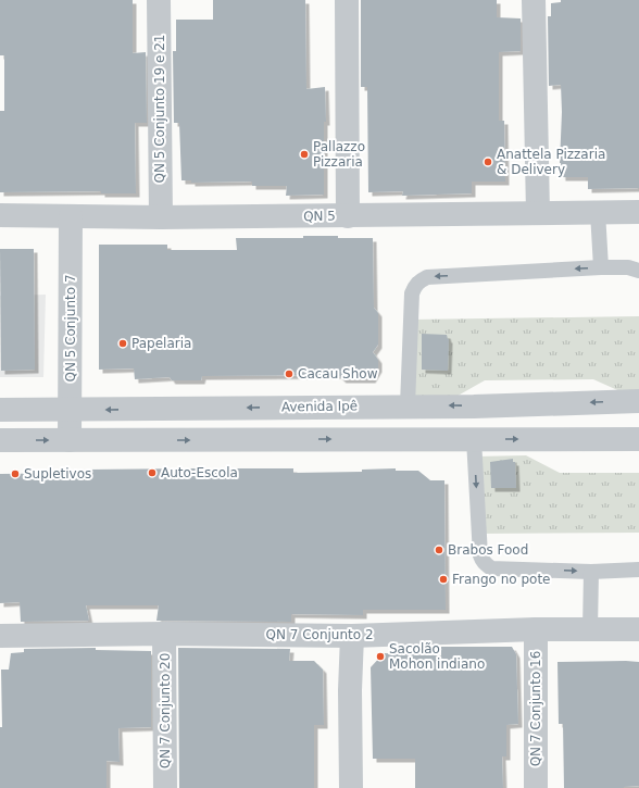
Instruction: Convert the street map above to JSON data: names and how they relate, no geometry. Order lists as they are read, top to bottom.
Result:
{
  "streets": {
    "street": [
      "QN 5 Conjunto 19 e 21",
      "QN 5",
      "QN 5 Conjunto 7",
      "Avenida Ipê",
      "QN 7 Conjunto 2",
      "QN 7 Conjunto 16",
      "QN 7 Conjunto 20"
    ]
  },
  "crossings": [
    ["QN 5 Conjunto 19 e 21", "QN 5"],
    ["QN 5", "QN 5 Conjunto 7"],
    ["QN 5 Conjunto 7", "Avenida Ipê"],
    ["QN 7 Conjunto 2", "QN 7 Conjunto 16"],
    ["QN 7 Conjunto 2", "QN 7 Conjunto 20"]
  ],
  "places": [
    "Pallazzo Pizzaria",
    "Anattela Pizzaria & Delivery",
    "Papelaria",
    "Cacau Show",
    "Auto-Escola",
    "Supletivos",
    "Brabos Food",
    "Frango no pote",
    "Sacolão Mohon indiano"
  ]
}
